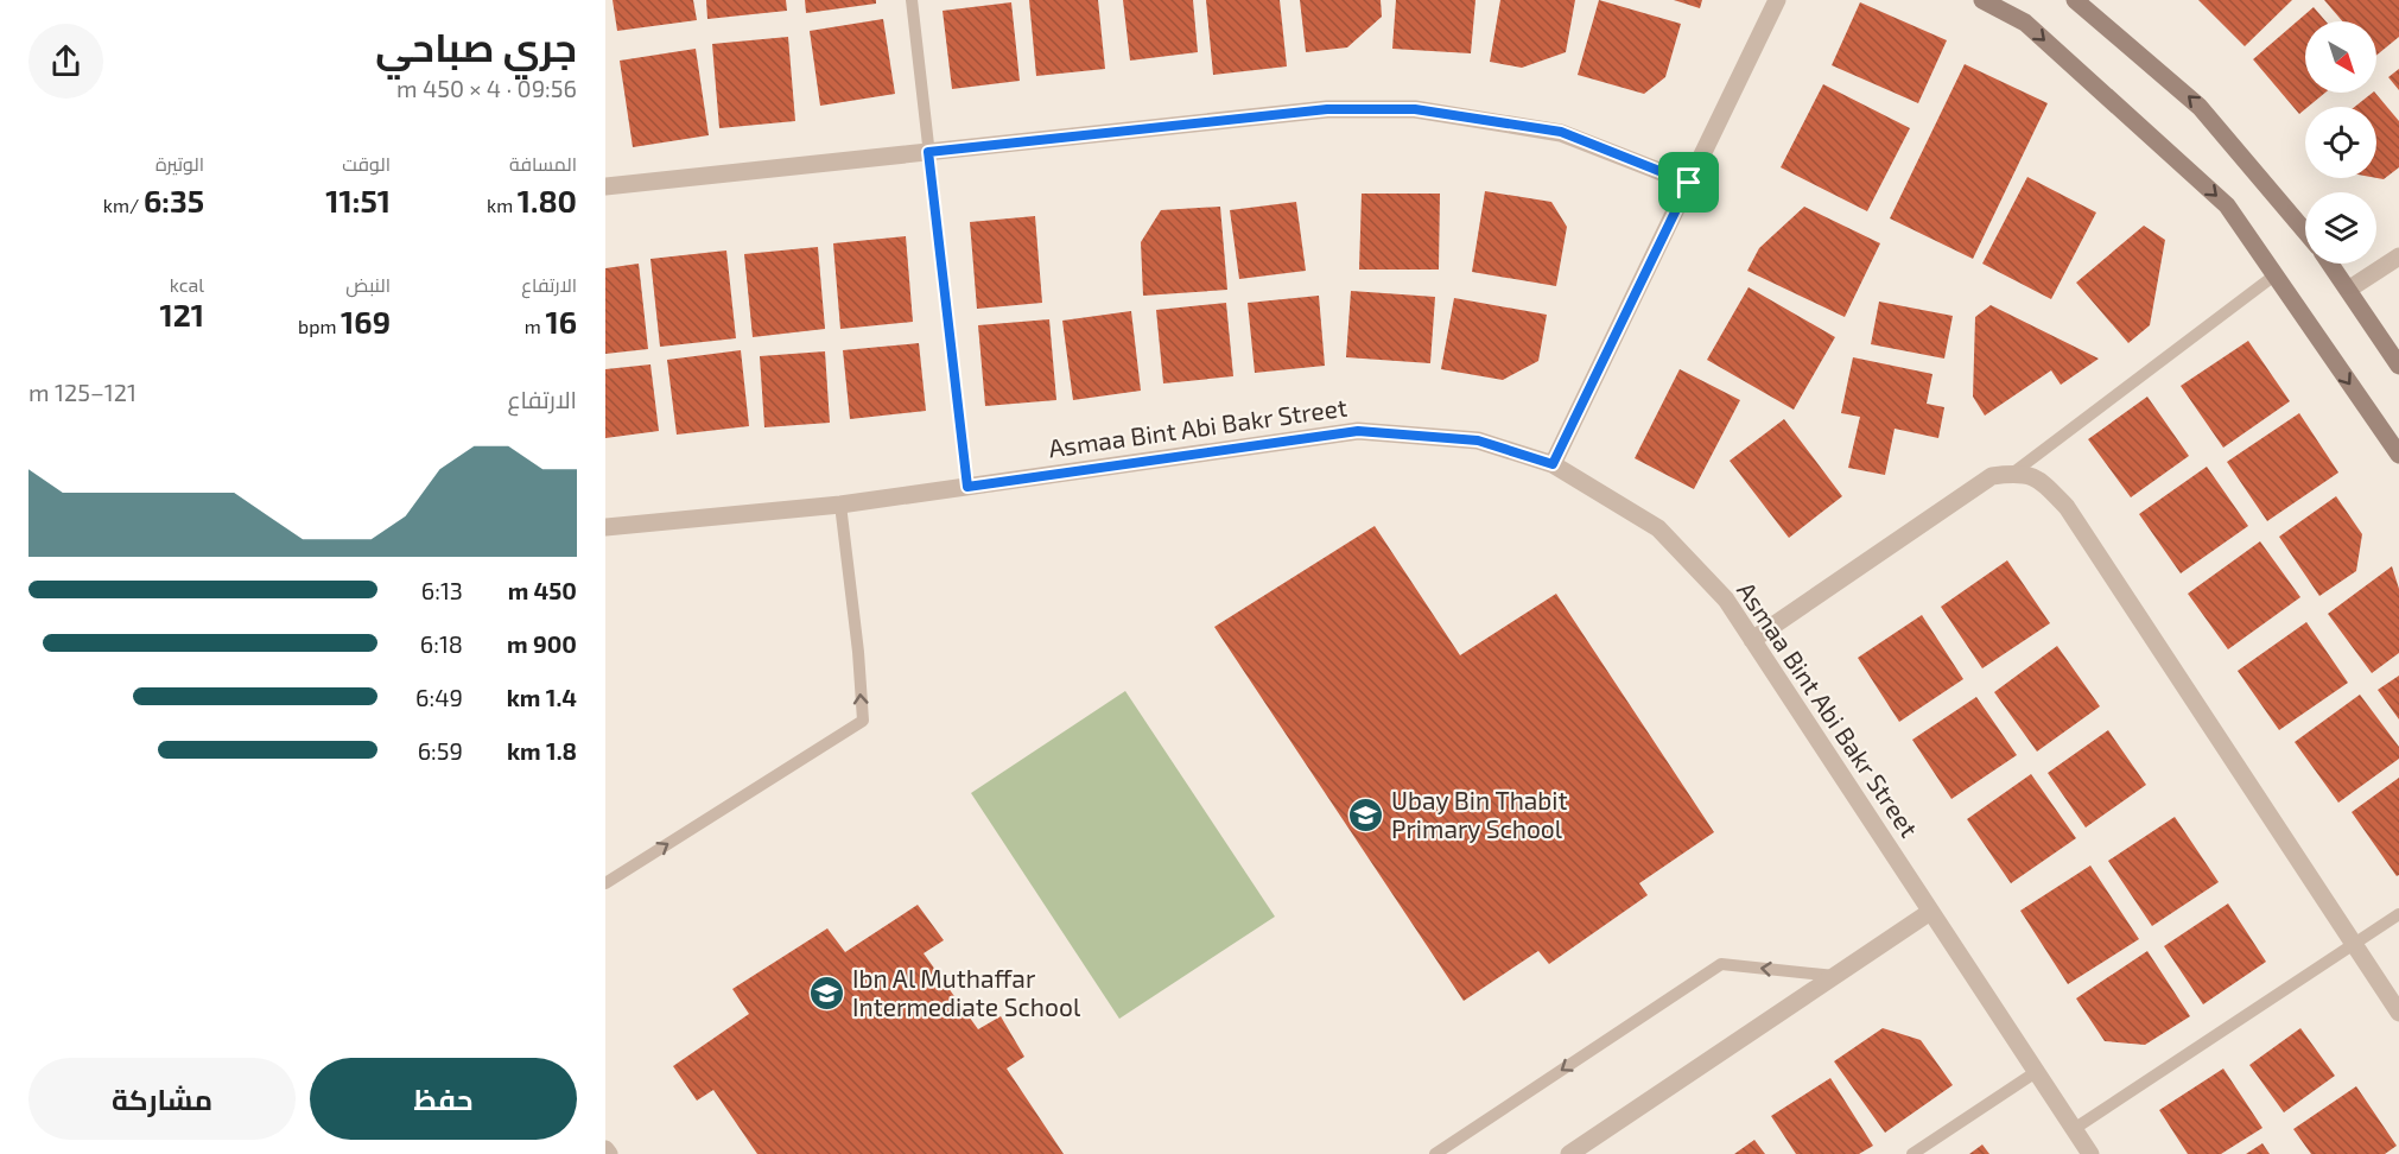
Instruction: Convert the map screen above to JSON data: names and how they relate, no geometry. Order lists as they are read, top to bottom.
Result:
{
  "streets": {
    "street": ["Asmaa Bint Abi Bakr Street"]
  },
  "places": {
    "school or university": ["Ubay Bin Thabit Primary School", "Ibn Al Muthaffar Intermediate School"]
  },
  "north": "bottom right",
  "page": {
    "heading": ["جري صباحي", "09:56 · 4 × 450 m"],
    "stats": [
      ["المسافة", "1.80 km"],
      ["الوقت", "11:51"],
      ["الوتيرة", "6:35 /km"],
      ["الارتفاع", "16 m"],
      ["النبض", "169 bpm"],
      ["kcal", "121"]
    ],
    "chart": ["الارتفاع", "121–125 m"],
    "list": [
      {
        "name": "450 m",
        "note": "6:13"
      },
      {
        "name": "900 m",
        "note": "6:18"
      },
      {
        "name": "1.4 km",
        "note": "6:49"
      },
      {
        "name": "1.8 km",
        "note": "6:59"
      }
    ],
    "buttons": ["حفظ", "مشاركة"]
  }
}
